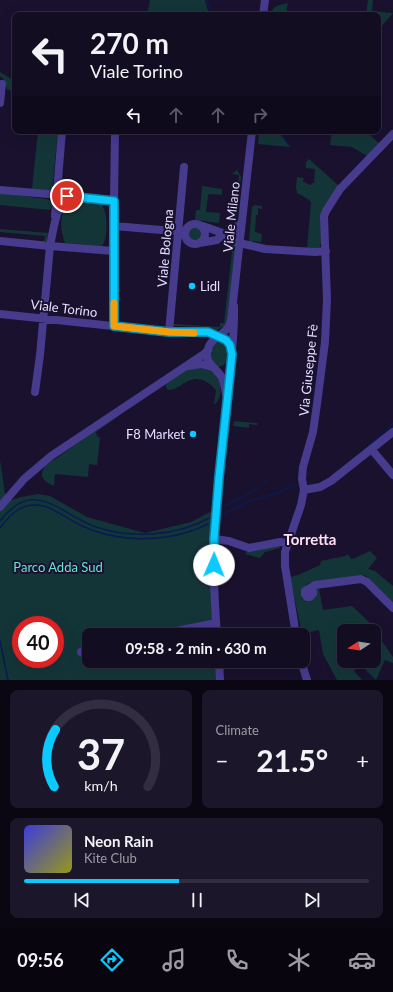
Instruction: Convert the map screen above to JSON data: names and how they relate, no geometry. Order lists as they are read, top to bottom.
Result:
{
  "streets": {
    "street": [
      "Viale Milano",
      "Viale Bologna",
      "Viale Torino",
      "Via Giuseppe Fè"
    ]
  },
  "crossings": [
    ["Viale Milano", "Viale Torino"],
    ["Viale Bologna", "Viale Torino"]
  ],
  "districts": ["Torretta"],
  "parks": ["Parco Adda Sud"],
  "places": ["Lidl", "F8 Market"],
  "north": "left",
  "page": {
    "turn": ["270 m", "Viale Torino"],
    "limit": "40",
    "trip": "09:58 · 2 min · 630 m",
    "tile": "Climate",
    "heat": ["−", "21.5°", "+"],
    "song": ["Neon Rain", "Kite Club"],
    "tabs": "09:56",
    "gauge": ["37", "km/h"]
  }
}
